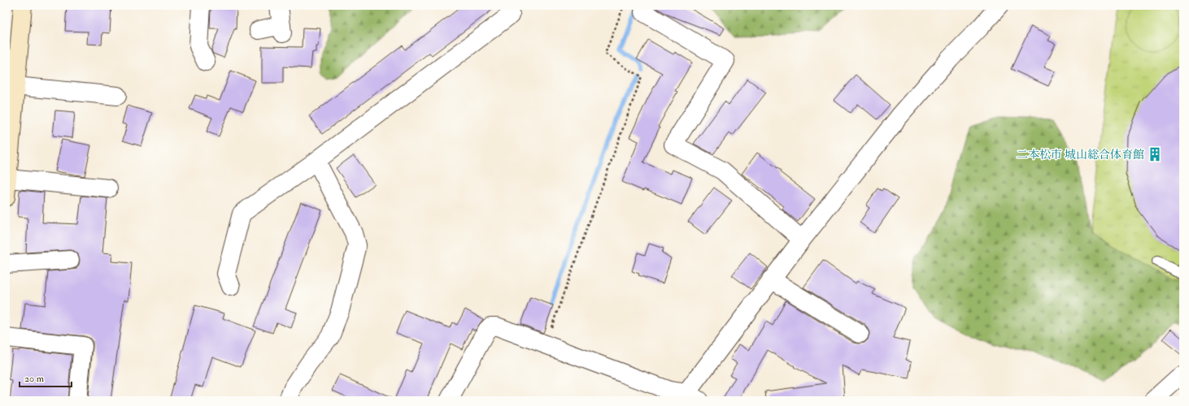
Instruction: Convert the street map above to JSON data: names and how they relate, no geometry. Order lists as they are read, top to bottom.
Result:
{
  "places": {
    "building": ["二本松市 城山総合体育館"]
  },
  "scale_bar": "20 m"
}
